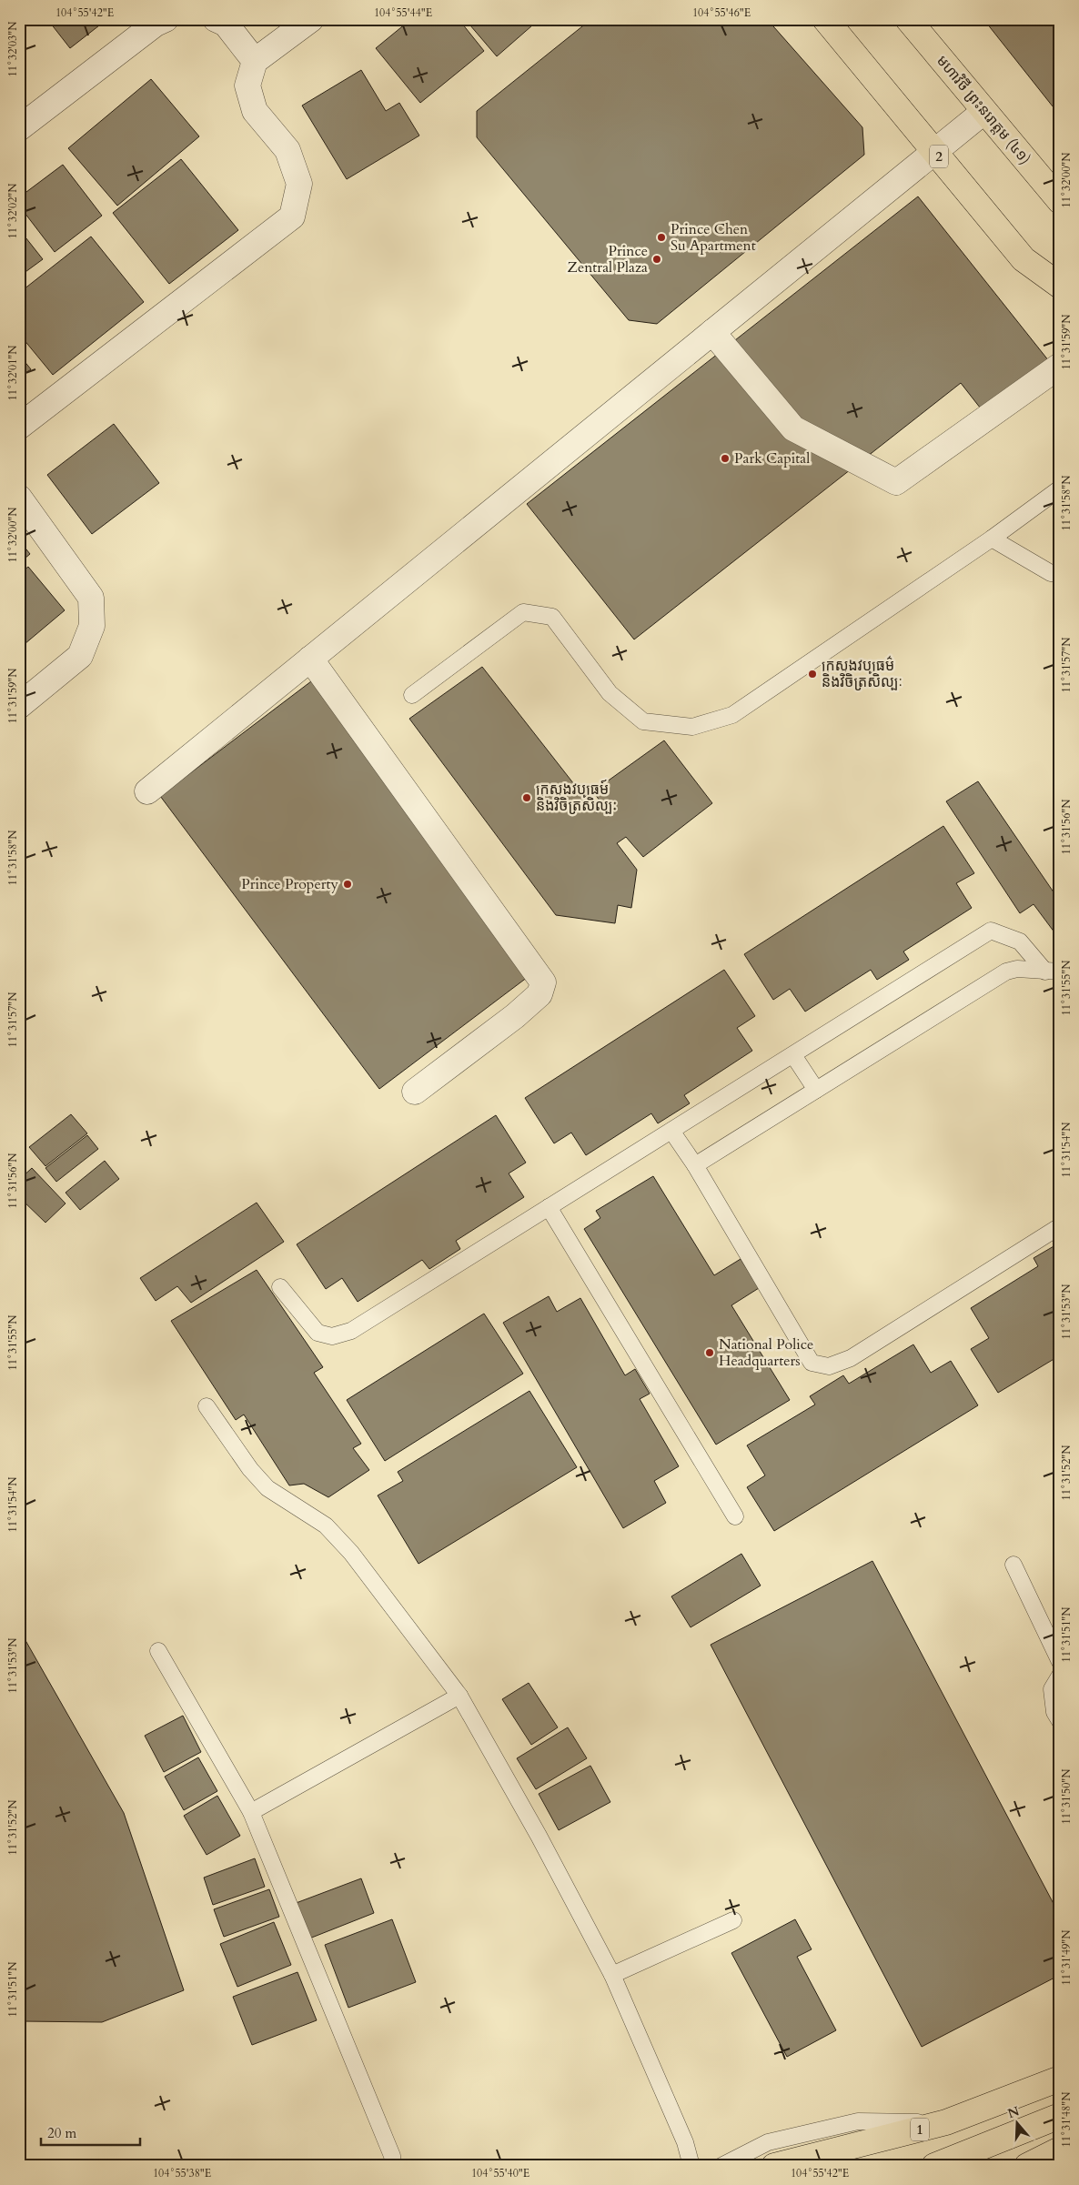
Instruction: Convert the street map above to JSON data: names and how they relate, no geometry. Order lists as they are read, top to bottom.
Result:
{
  "streets": {
    "main road": ["មហាវិថី ព្រះនរោត្តម (៤១)", "2", "1"]
  },
  "places": [
    "Prince Chen Su Apartment",
    "Prince Zentral Plaza",
    "Park Capital",
    "ក្រសួងវប្បធម៌ និងវិចិត្រសិល្បៈ",
    "ក្រសួងវប្បធម៍ និងវិចិត្រសិល្បៈ",
    "Prince Property",
    "National Police Headquarters"
  ],
  "scale_bar": "20 m",
  "north": "top",
  "coordinates": [
    "104°55'42\"E",
    "104°55'44\"E",
    "104°55'46\"E",
    "11°32'03\"N",
    "11°32'00\"N",
    "11°32'02\"N",
    "11°31'59\"N",
    "11°32'01\"N",
    "11°31'58\"N",
    "11°31'57\"N",
    "11°31'56\"N",
    "11°31'55\"N",
    "11°31'54\"N",
    "11°31'53\"N",
    "11°31'52\"N",
    "11°31'51\"N",
    "11°31'50\"N",
    "11°31'49\"N",
    "11°31'48\"N",
    "104°55'38\"E",
    "104°55'40\"E"
  ]
}
